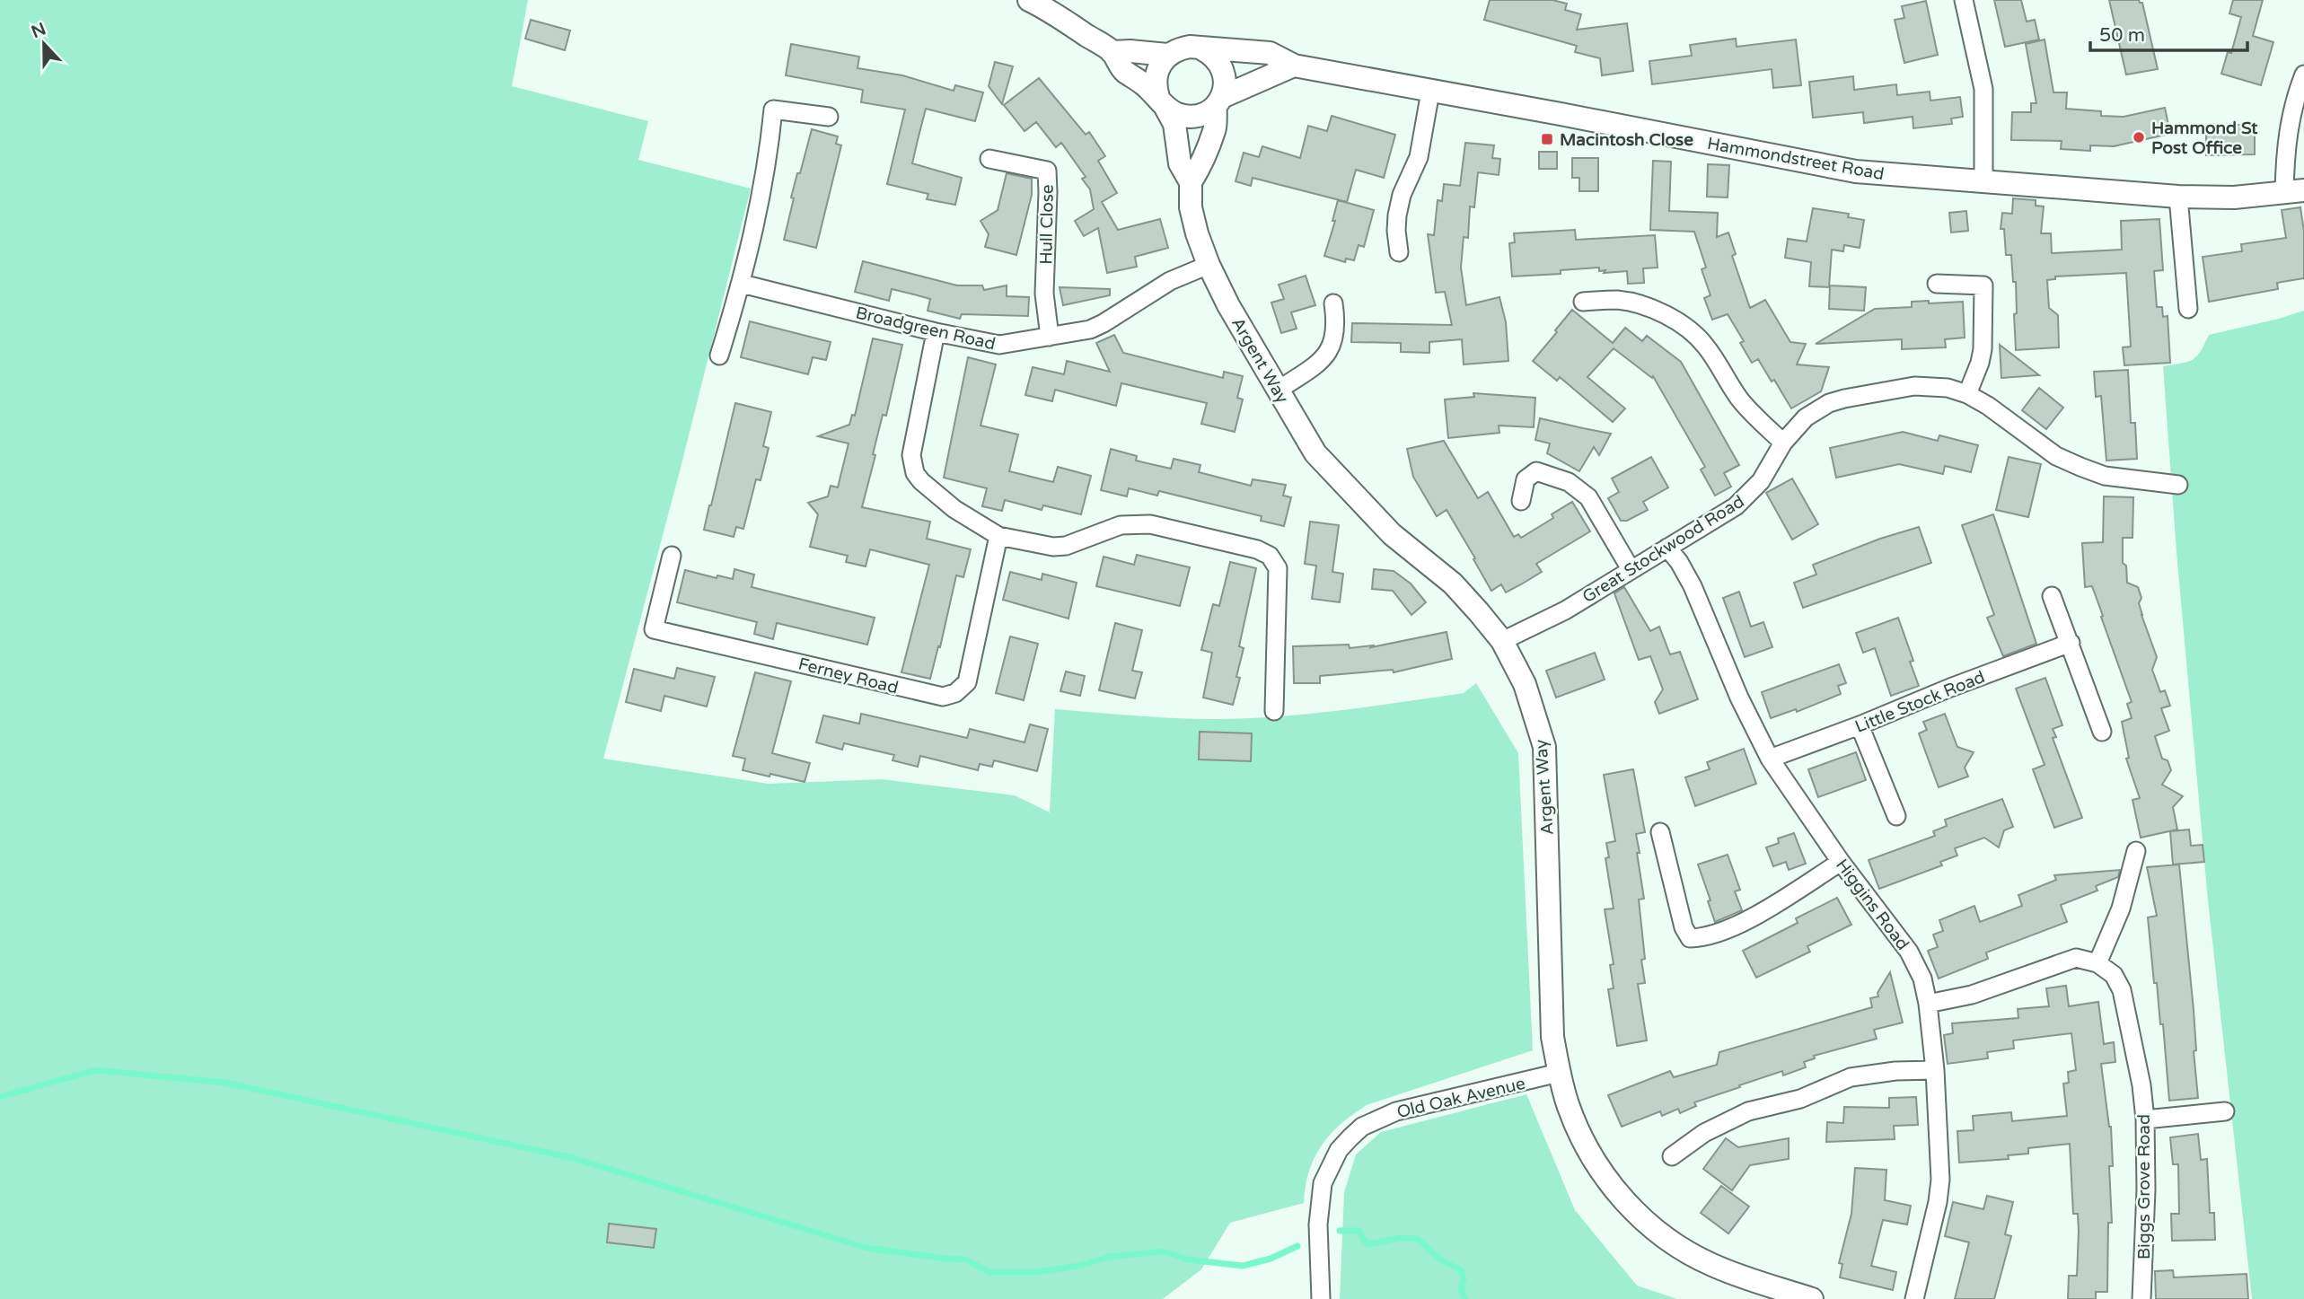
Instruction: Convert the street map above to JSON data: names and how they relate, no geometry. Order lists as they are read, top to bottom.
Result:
{
  "streets": {
    "street": [
      "Hammondstreet Road",
      "Hull Close",
      "Broadgreen Road",
      "Argent Way",
      "Great Stockwood Road",
      "Ferney Road",
      "Little Stock Road",
      "Higgins Road",
      "Old Oak Avenue",
      "Biggs Grove Road"
    ]
  },
  "crossings": [
    ["Hammondstreet Road", "Argent Way"],
    ["Hull Close", "Broadgreen Road"],
    ["Broadgreen Road", "Argent Way"],
    ["Argent Way", "Great Stockwood Road"],
    ["Argent Way", "Old Oak Avenue"],
    ["Great Stockwood Road", "Higgins Road"],
    ["Little Stock Road", "Higgins Road"]
  ],
  "places": {
    "other": ["Hammond St Post Office"],
    "transit": ["Macintosh Close"]
  },
  "scale_bar": "50 m",
  "north": "top"
}
